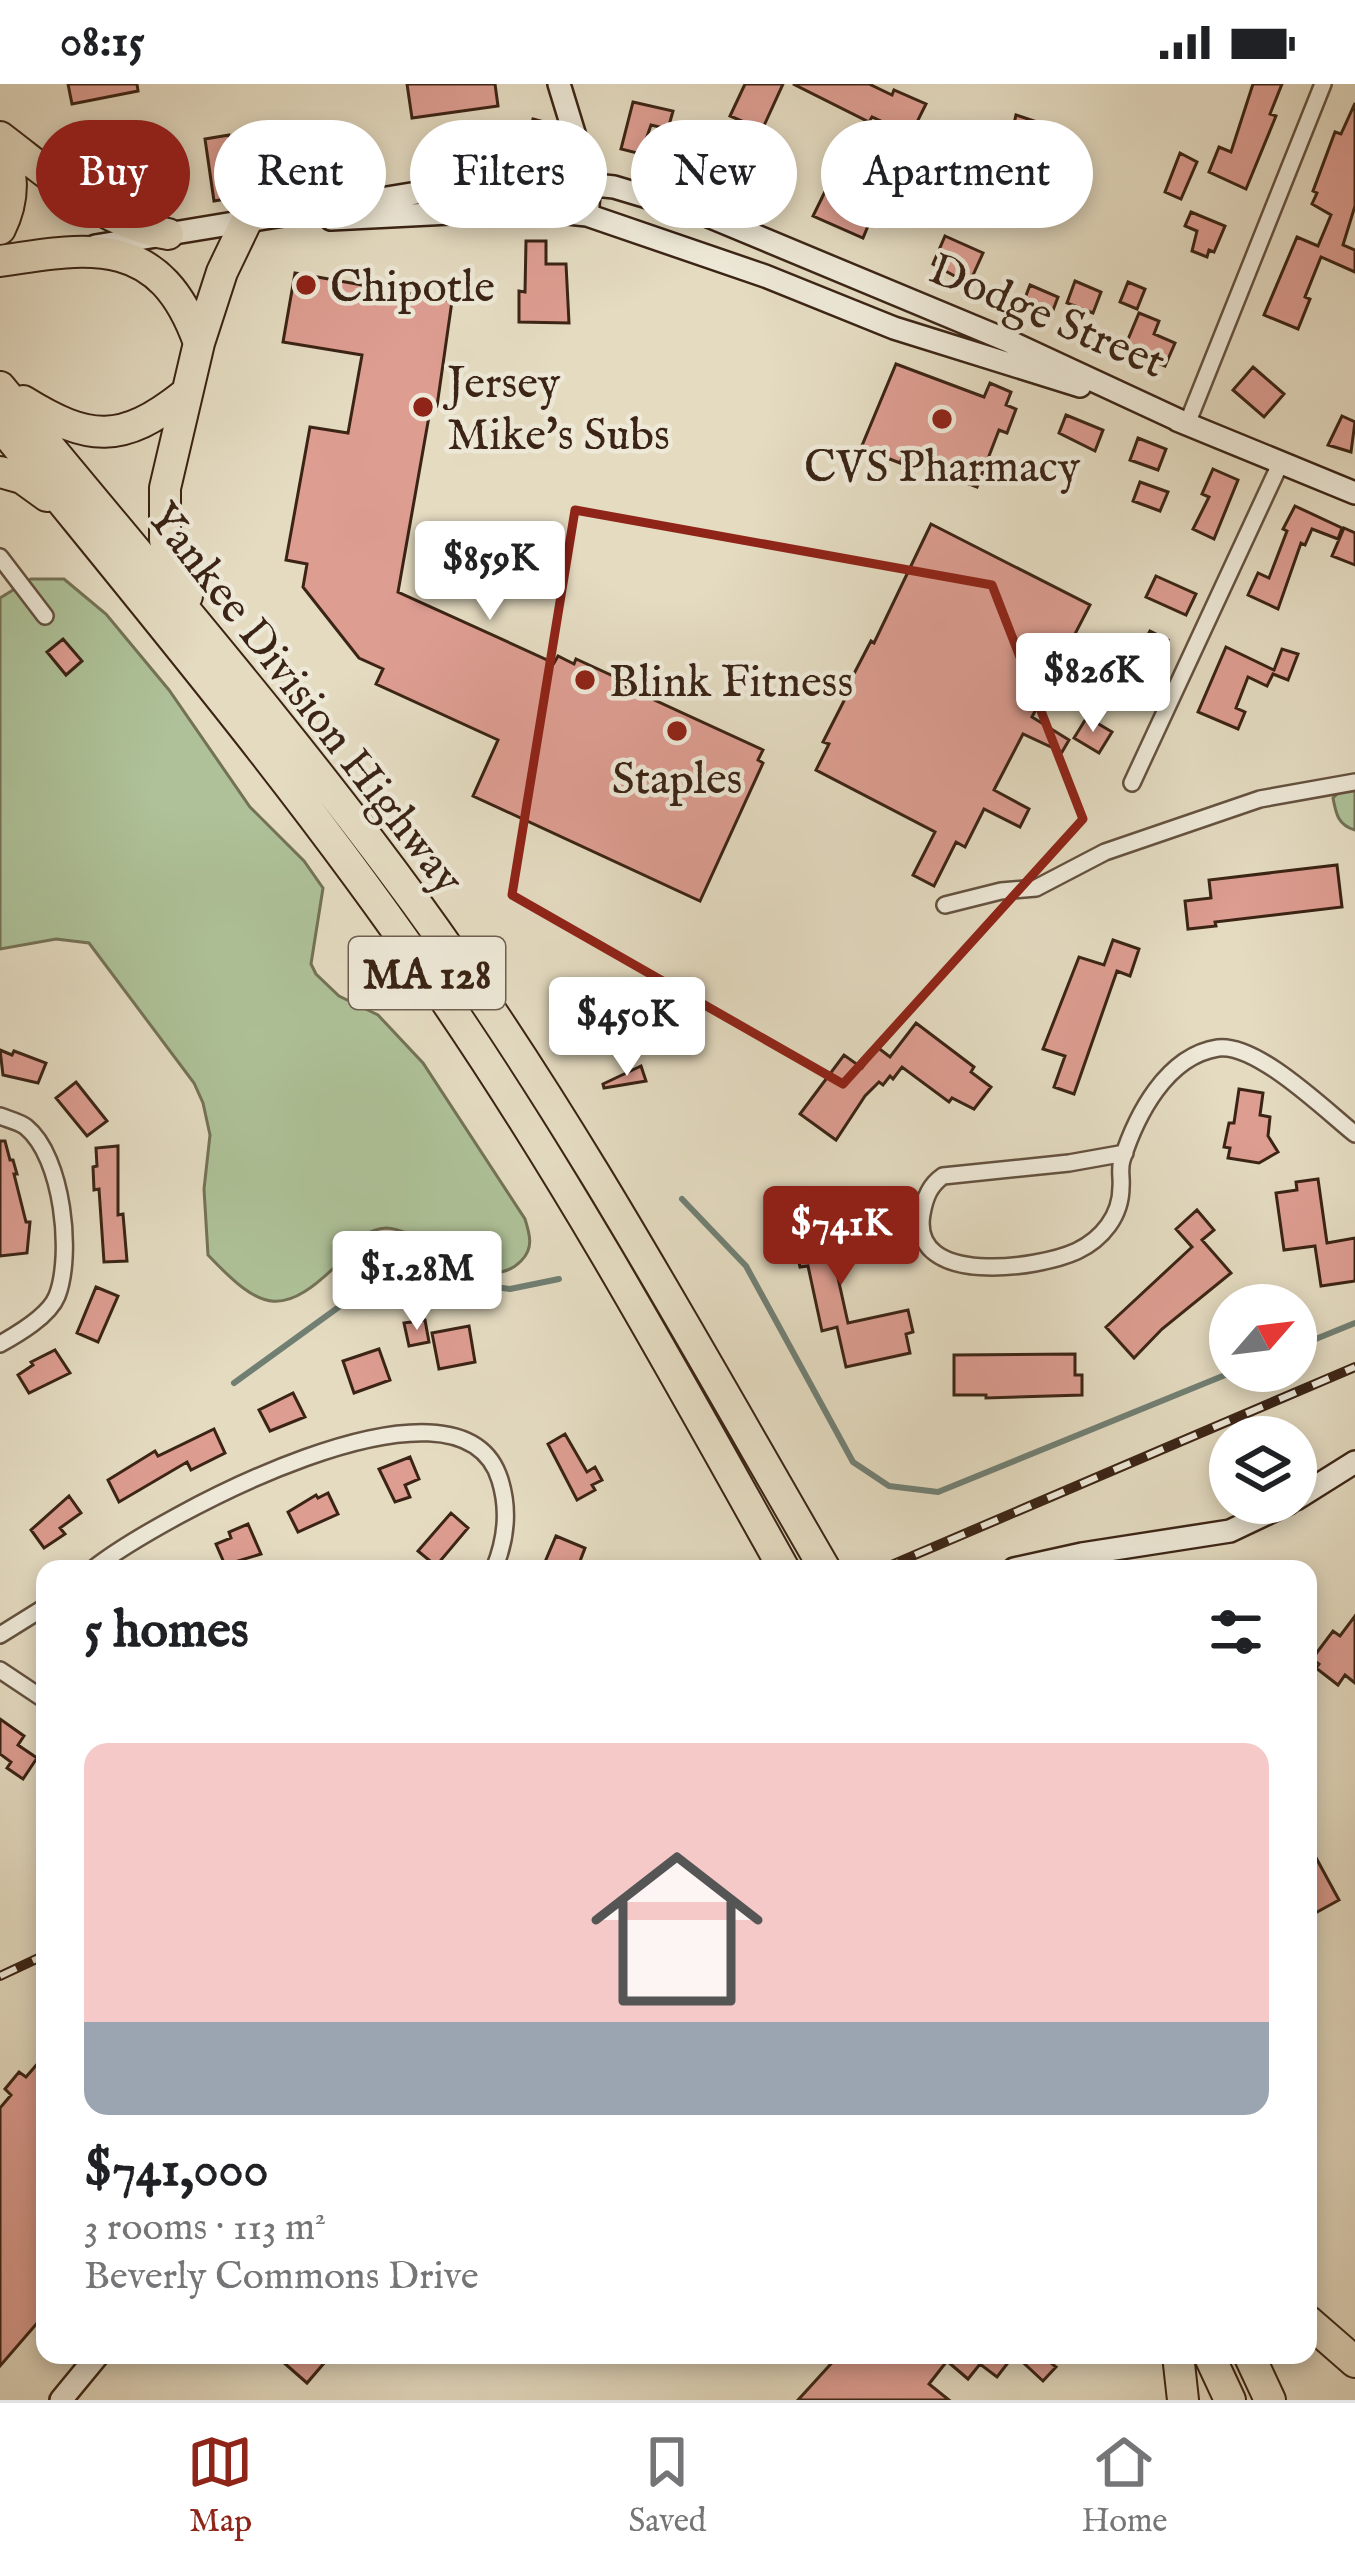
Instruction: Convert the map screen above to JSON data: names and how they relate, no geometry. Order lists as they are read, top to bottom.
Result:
{
  "streets": {
    "highway": ["Dodge Street", "Yankee Division Highway", "MA 128"]
  },
  "places": [
    "Chipotle",
    "Jersey Mike's Subs",
    "CVS Pharmacy",
    "Blink Fitness",
    "Staples"
  ],
  "north": "top right",
  "page": {
    "status": "08:15",
    "chip": [
      "Buy",
      "Rent",
      "Filters",
      "New",
      "Apartment"
    ],
    "price": [
      "$859K",
      "$826K",
      "$450K",
      "$741K",
      "$1.28M"
    ],
    "heading": "5 homes",
    "list": [
      {
        "name": "$741,000",
        "note": "3 rooms · 113 m² · Beverly Commons Drive"
      }
    ],
    "tabs": ["Map", "Saved", "Home"]
  }
}
